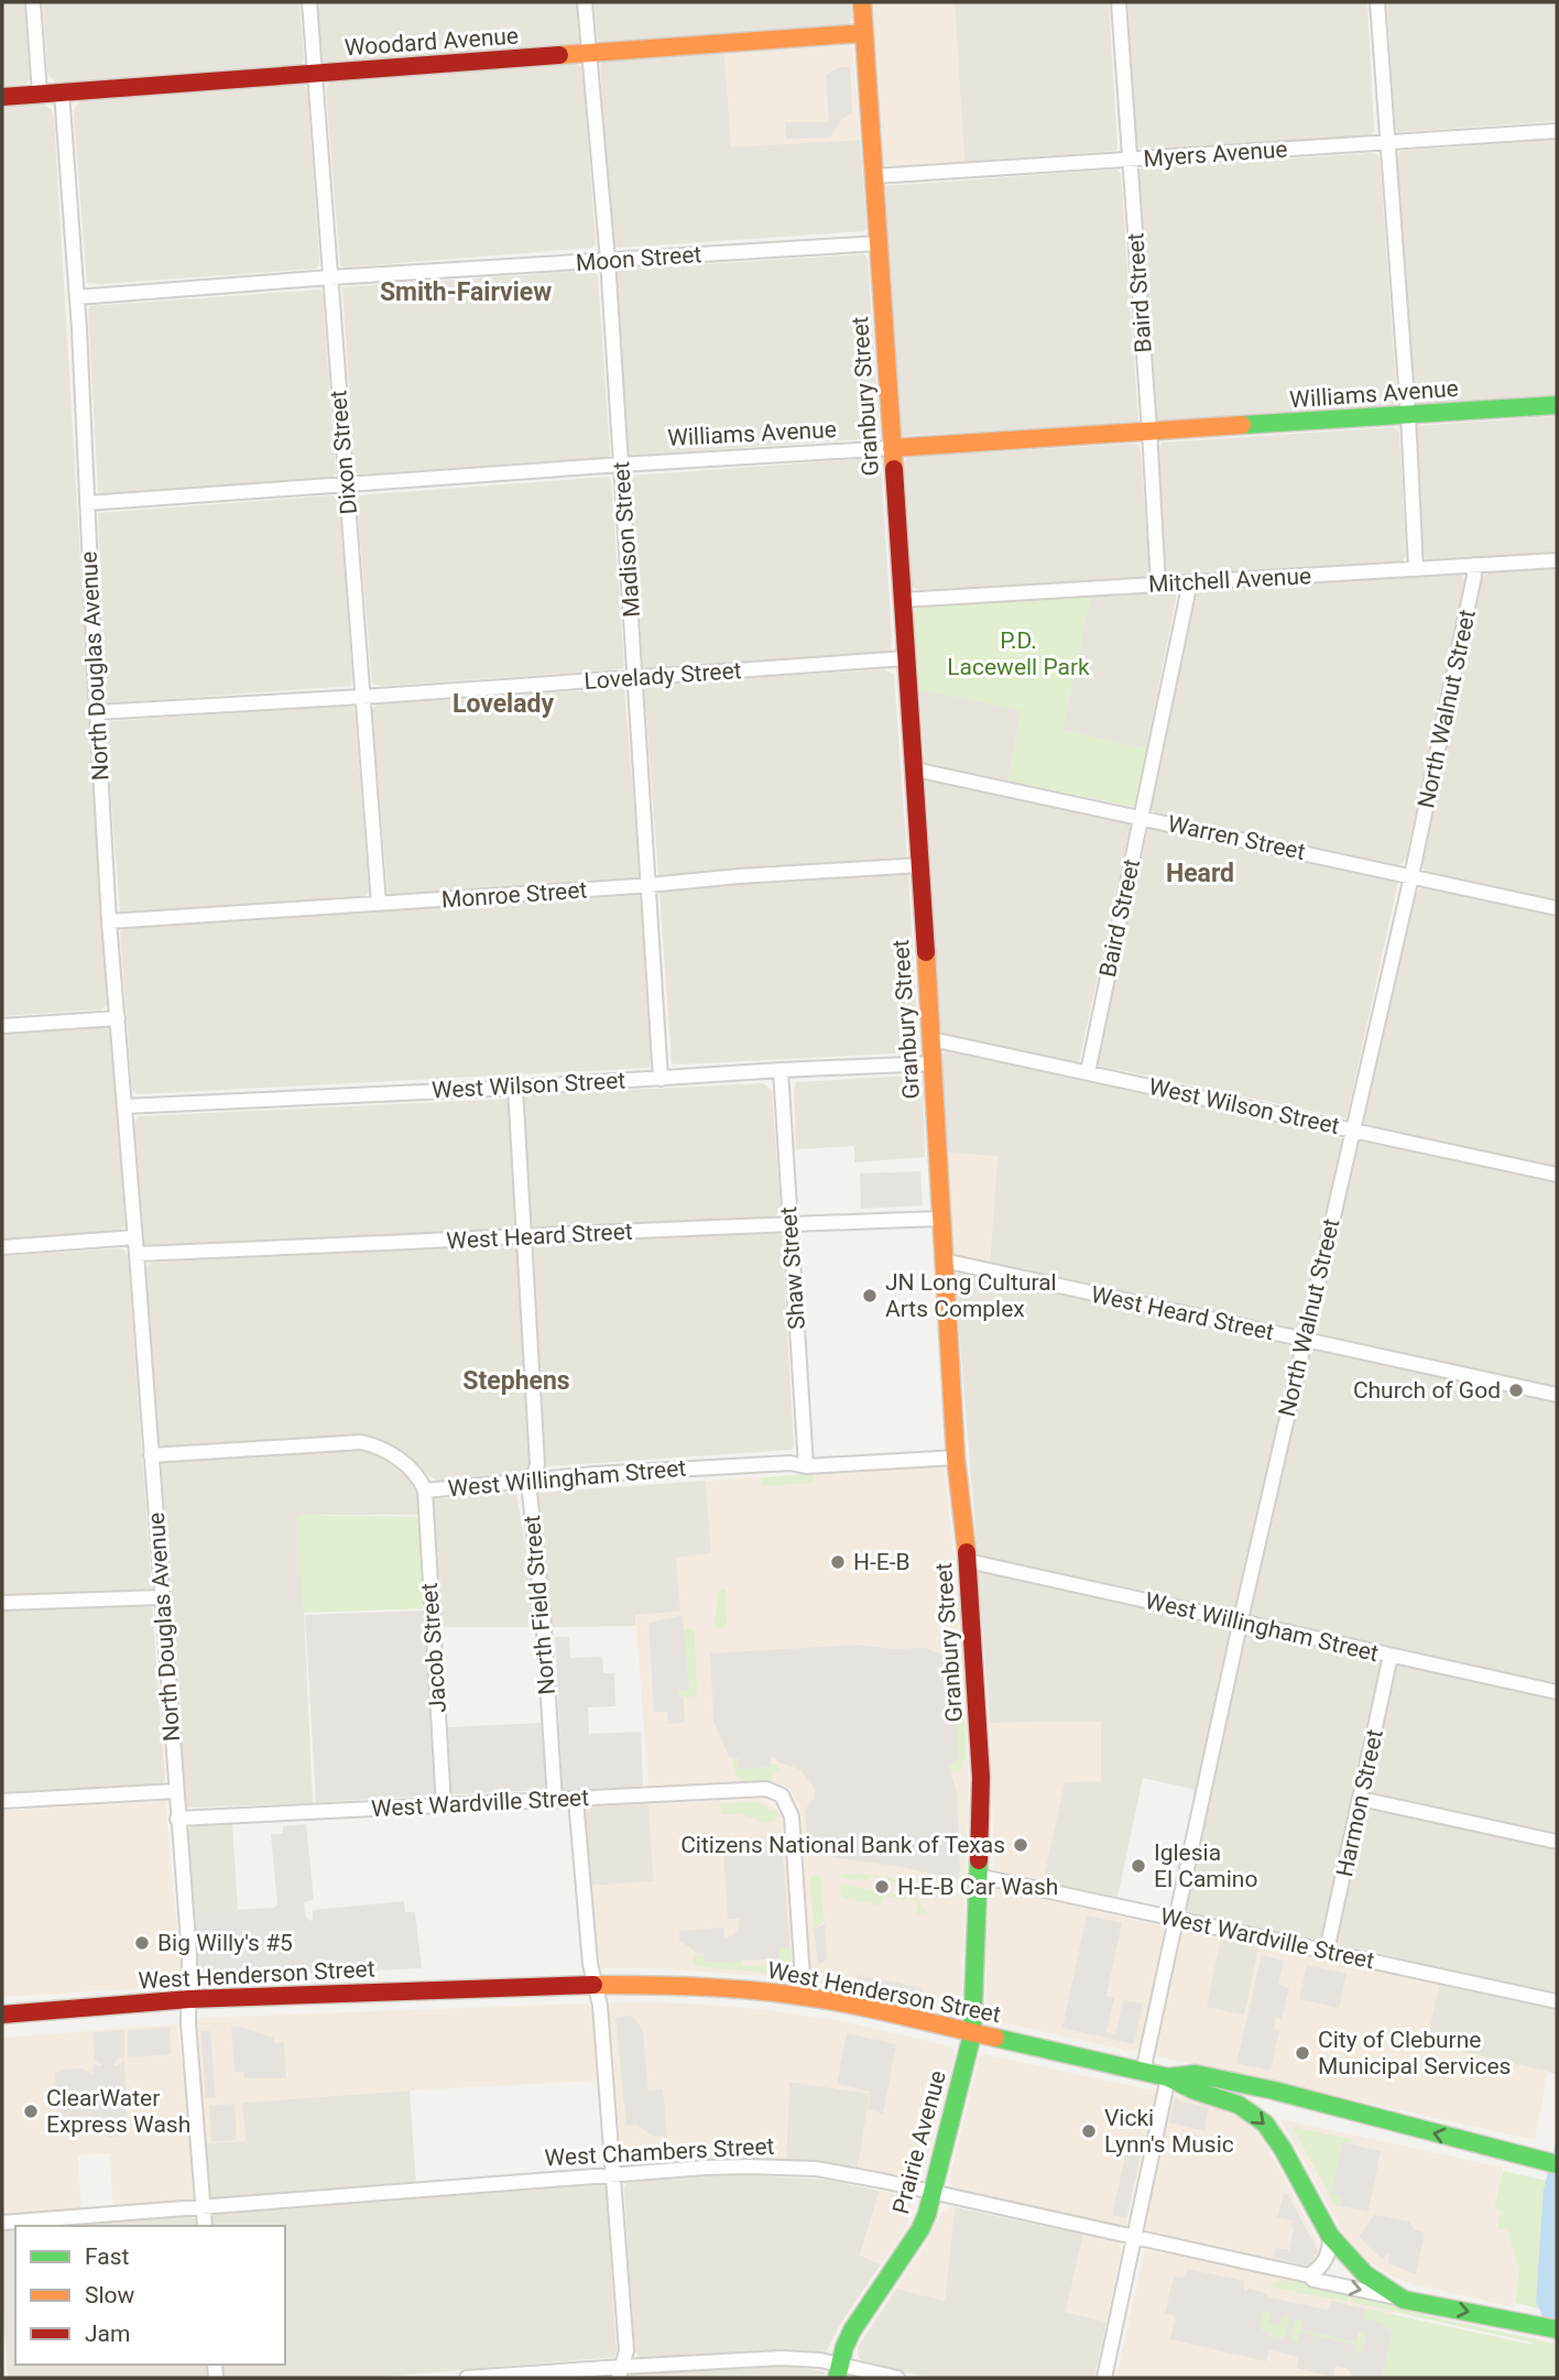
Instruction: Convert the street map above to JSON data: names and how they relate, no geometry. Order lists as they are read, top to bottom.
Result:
{
  "streets": {
    "street": [
      "Woodard Avenue",
      "Myers Avenue",
      "Moon Street",
      "Baird Street",
      "Williams Avenue",
      "Granbury Street",
      "Dixon Street",
      "Madison Street",
      "Mitchell Avenue",
      "North Douglas Avenue",
      "Lovelady Street",
      "North Walnut Street",
      "Warren Street",
      "Monroe Street",
      "West Wilson Street",
      "West Heard Street",
      "Shaw Street",
      "West Willingham Street",
      "North Field Street",
      "Jacob Street",
      "West Wardville Street",
      "Harmon Street",
      "West Henderson Street",
      "Prairie Avenue",
      "West Chambers Street"
    ]
  },
  "crossings": [
    ["Woodard Avenue", "Granbury Street"],
    ["Woodard Avenue", "Dixon Street"],
    ["Woodard Avenue", "Madison Street"],
    ["Woodard Avenue", "North Douglas Avenue"],
    ["Myers Avenue", "Baird Street"],
    ["Myers Avenue", "Granbury Street"],
    ["Moon Street", "Granbury Street"],
    ["Moon Street", "Dixon Street"],
    ["Moon Street", "Madison Street"],
    ["Moon Street", "North Douglas Avenue"],
    ["Baird Street", "Williams Avenue"],
    ["Baird Street", "Mitchell Avenue"],
    ["Baird Street", "Warren Street"],
    ["Baird Street", "West Wilson Street"],
    ["Williams Avenue", "Granbury Street"],
    ["Williams Avenue", "Dixon Street"],
    ["Williams Avenue", "Madison Street"],
    ["Williams Avenue", "North Douglas Avenue"],
    ["Granbury Street", "Mitchell Avenue"],
    ["Granbury Street", "Lovelady Street"],
    ["Granbury Street", "Warren Street"],
    ["Granbury Street", "Monroe Street"],
    ["Granbury Street", "West Wilson Street"],
    ["Granbury Street", "West Heard Street"],
    ["Granbury Street", "West Willingham Street"],
    ["Granbury Street", "West Wardville Street"],
    ["Granbury Street", "West Henderson Street"],
    ["Granbury Street", "Prairie Avenue"],
    ["Dixon Street", "Lovelady Street"],
    ["Dixon Street", "Monroe Street"],
    ["Madison Street", "Lovelady Street"],
    ["Madison Street", "Monroe Street"],
    ["Madison Street", "West Wilson Street"],
    ["Mitchell Avenue", "North Walnut Street"],
    ["North Douglas Avenue", "Lovelady Street"],
    ["North Douglas Avenue", "Monroe Street"],
    ["North Douglas Avenue", "West Wilson Street"],
    ["North Douglas Avenue", "West Heard Street"],
    ["North Douglas Avenue", "West Willingham Street"],
    ["North Douglas Avenue", "West Wardville Street"],
    ["North Douglas Avenue", "West Henderson Street"],
    ["North Douglas Avenue", "West Chambers Street"],
    ["North Walnut Street", "Warren Street"],
    ["North Walnut Street", "West Wilson Street"],
    ["North Walnut Street", "West Heard Street"],
    ["North Walnut Street", "West Willingham Street"],
    ["North Walnut Street", "West Wardville Street"],
    ["North Walnut Street", "West Henderson Street"],
    ["West Wilson Street", "Shaw Street"],
    ["West Wilson Street", "North Field Street"],
    ["West Heard Street", "Shaw Street"],
    ["West Heard Street", "North Field Street"],
    ["Shaw Street", "West Willingham Street"],
    ["West Willingham Street", "North Field Street"],
    ["West Willingham Street", "Jacob Street"],
    ["West Willingham Street", "Harmon Street"],
    ["North Field Street", "West Wardville Street"],
    ["Jacob Street", "West Wardville Street"],
    ["West Wardville Street", "Harmon Street"],
    ["West Wardville Street", "West Henderson Street"],
    ["West Henderson Street", "Prairie Avenue"],
    ["West Henderson Street", "West Chambers Street"],
    ["Prairie Avenue", "West Chambers Street"]
  ],
  "districts": [
    "Smith-Fairview",
    "Lovelady",
    "Heard",
    "Stephens"
  ],
  "parks": ["P.D. Lacewell Park"],
  "places": [
    "JN Long Cultural Arts Complex",
    "Church of God",
    "H-E-B",
    "Citizens National Bank of Texas",
    "Iglesia El Camino",
    "H-E-B Car Wash",
    "Big Willy's #5",
    "City of Cleburne Municipal Services",
    "ClearWater Express Wash",
    "Vicki Lynn's Music"
  ],
  "legend": ["Fast", "Slow", "Jam"]
}
